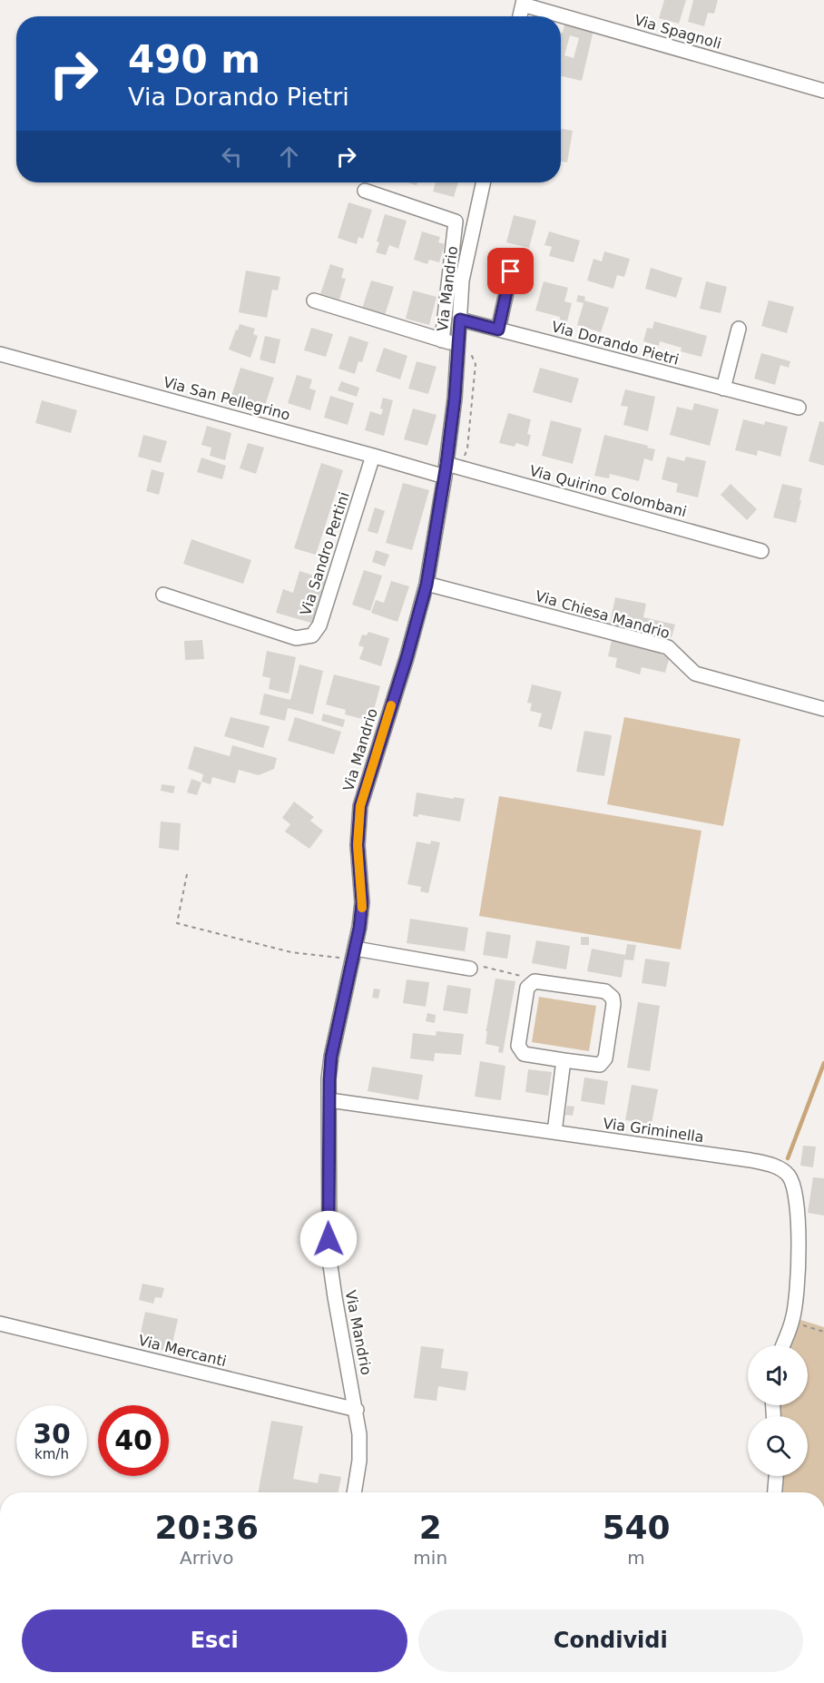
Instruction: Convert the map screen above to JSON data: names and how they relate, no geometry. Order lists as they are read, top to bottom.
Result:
{
  "streets": {
    "street": [
      "Via Spagnoli",
      "Via Mandrio",
      "Via Dorando Pietri",
      "Via San Pellegrino",
      "Via Quirino Colombani",
      "Via Sandro Pertini",
      "Via Chiesa Mandrio",
      "Via Griminella",
      "Via Mercanti"
    ]
  },
  "crossings": [
    ["Via Mandrio", "Via Dorando Pietri"],
    ["Via Mandrio", "Via San Pellegrino"],
    ["Via Mandrio", "Via Quirino Colombani"],
    ["Via Mandrio", "Via Chiesa Mandrio"],
    ["Via Mandrio", "Via Griminella"],
    ["Via Mandrio", "Via Mercanti"],
    ["Via San Pellegrino", "Via Quirino Colombani"],
    ["Via San Pellegrino", "Via Sandro Pertini"]
  ],
  "page": {
    "turn": ["490 m", "Via Dorando Pietri"],
    "speed": "30 km/h",
    "limit": "40",
    "eta": [
      "20:36",
      "Arrivo",
      "2",
      "min",
      "540",
      "m"
    ],
    "buttons": ["Esci", "Condividi"]
  }
}
